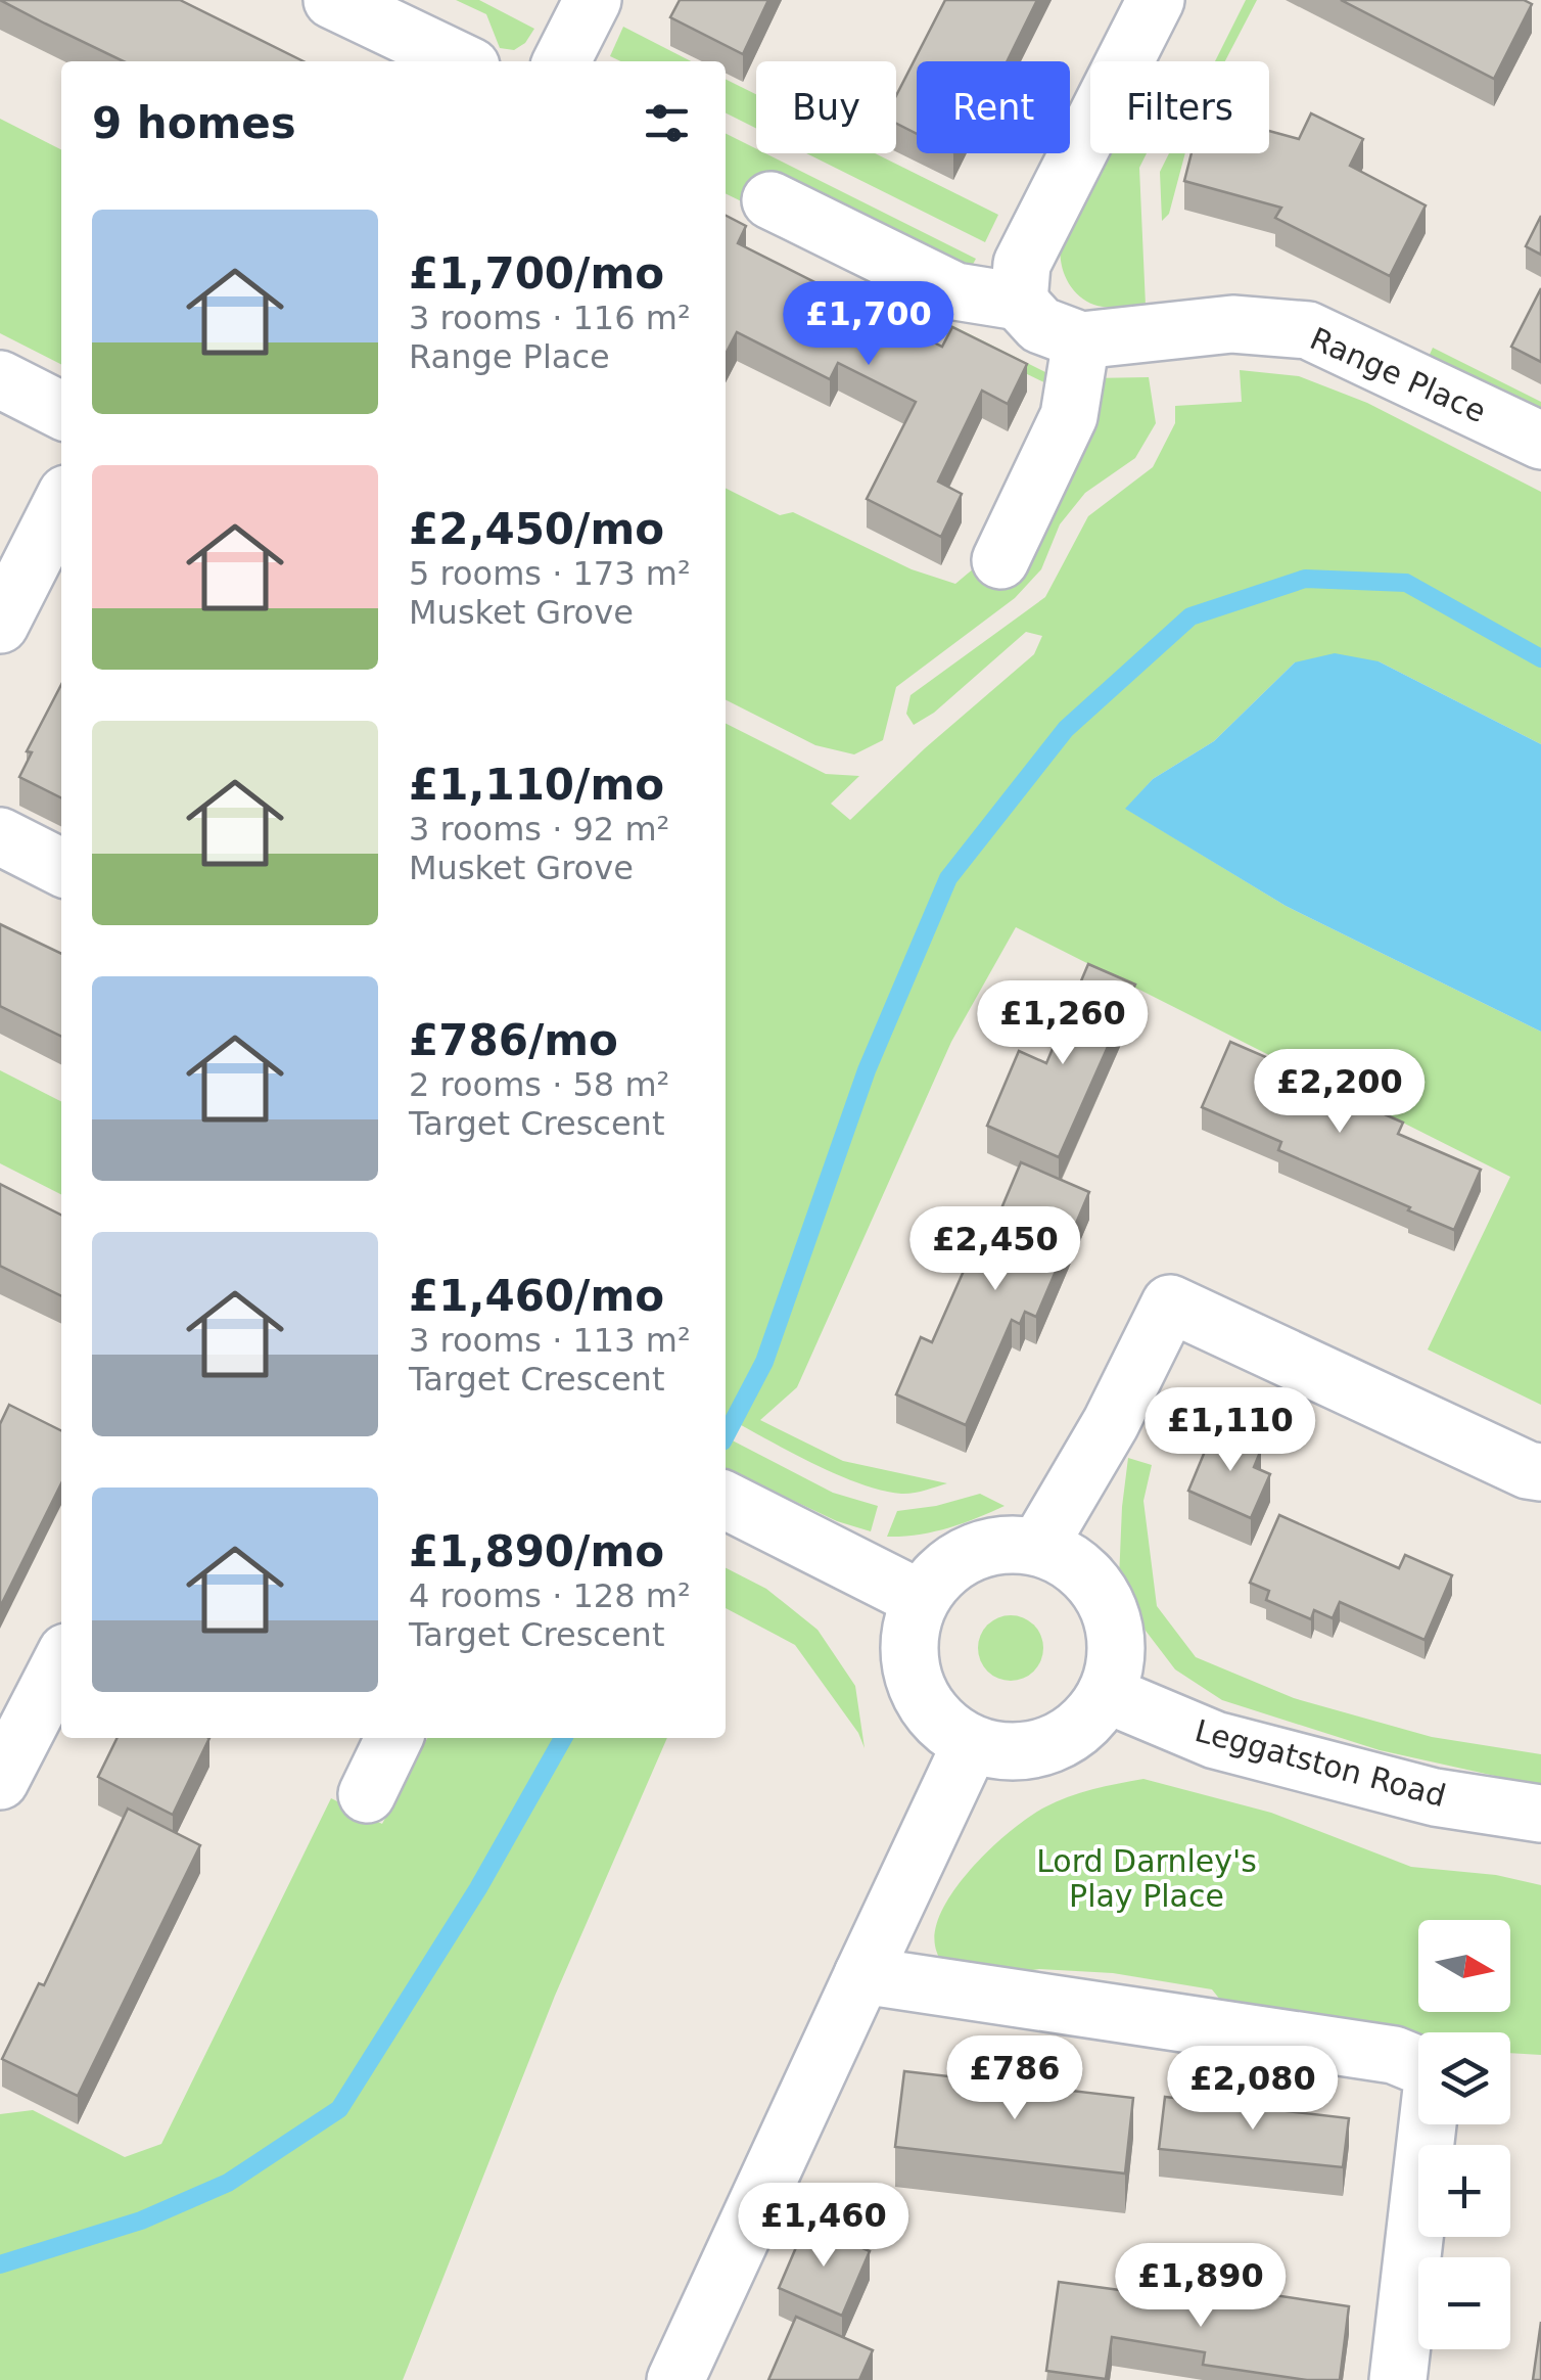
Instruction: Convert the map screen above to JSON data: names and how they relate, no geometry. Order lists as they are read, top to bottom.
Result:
{
  "streets": {
    "street": ["Range Place", "Leggatston Road"]
  },
  "parks": ["Lord Darnley's Play Place"],
  "north": "right",
  "page": {
    "chip": ["Buy", "Rent", "Filters"],
    "heading": "9 homes",
    "list": [
      {
        "name": "£1,700/mo",
        "note": "3 rooms · 116 m² · Range Place"
      },
      {
        "name": "£2,450/mo",
        "note": "5 rooms · 173 m² · Musket Grove"
      },
      {
        "name": "£1,110/mo",
        "note": "3 rooms · 92 m² · Musket Grove"
      },
      {
        "name": "£786/mo",
        "note": "2 rooms · 58 m² · Target Crescent"
      },
      {
        "name": "£1,460/mo",
        "note": "3 rooms · 113 m² · Target Crescent"
      },
      {
        "name": "£1,890/mo",
        "note": "4 rooms · 128 m² · Target Crescent"
      }
    ],
    "price": [
      "£1,700",
      "£1,260",
      "£2,200",
      "£2,450",
      "£1,110",
      "£786",
      "£2,080",
      "£1,460",
      "£1,890"
    ],
    "map_buttons": ["+", "−"]
  }
}
